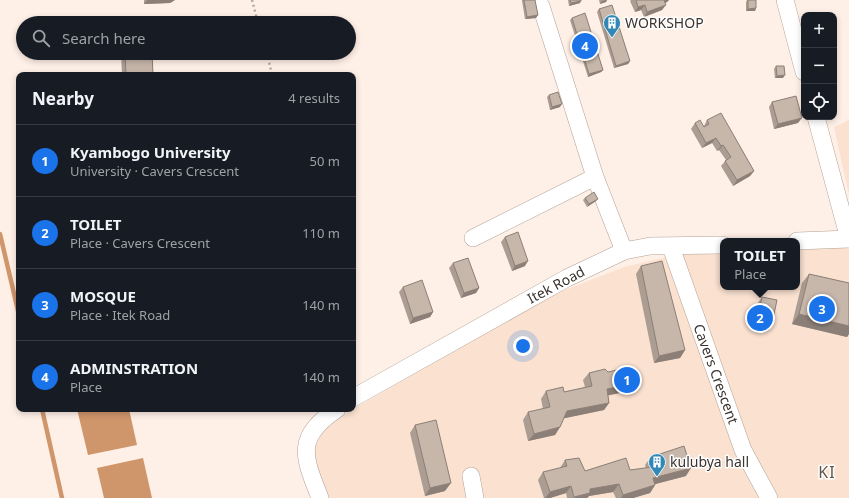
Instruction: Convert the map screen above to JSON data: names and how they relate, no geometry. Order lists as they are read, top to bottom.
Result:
{
  "streets": {
    "street": ["Itek Road", "Cavers Crescent"]
  },
  "crossings": [
    ["Itek Road", "Cavers Crescent"]
  ],
  "districts": ["KI"],
  "places": {
    "building": ["WORKSHOP", "kulubya hall"]
  },
  "page": {
    "map_buttons": ["+", "−"],
    "search": "Search here",
    "pins": [
      "4",
      "3",
      "2",
      "1"
    ],
    "heading": ["Nearby", "4 results"],
    "list": [
      {
        "mark": "1",
        "name": "Kyambogo University",
        "note": "University · Cavers Crescent",
        "value": "50 m"
      },
      {
        "mark": "2",
        "name": "TOILET",
        "note": "Place · Cavers Crescent",
        "value": "110 m"
      },
      {
        "mark": "3",
        "name": "MOSQUE",
        "note": "Place · Itek Road",
        "value": "140 m"
      },
      {
        "mark": "4",
        "name": "ADMINSTRATION",
        "note": "Place",
        "value": "140 m"
      }
    ],
    "popup": ["TOILET", "Place"]
  }
}
